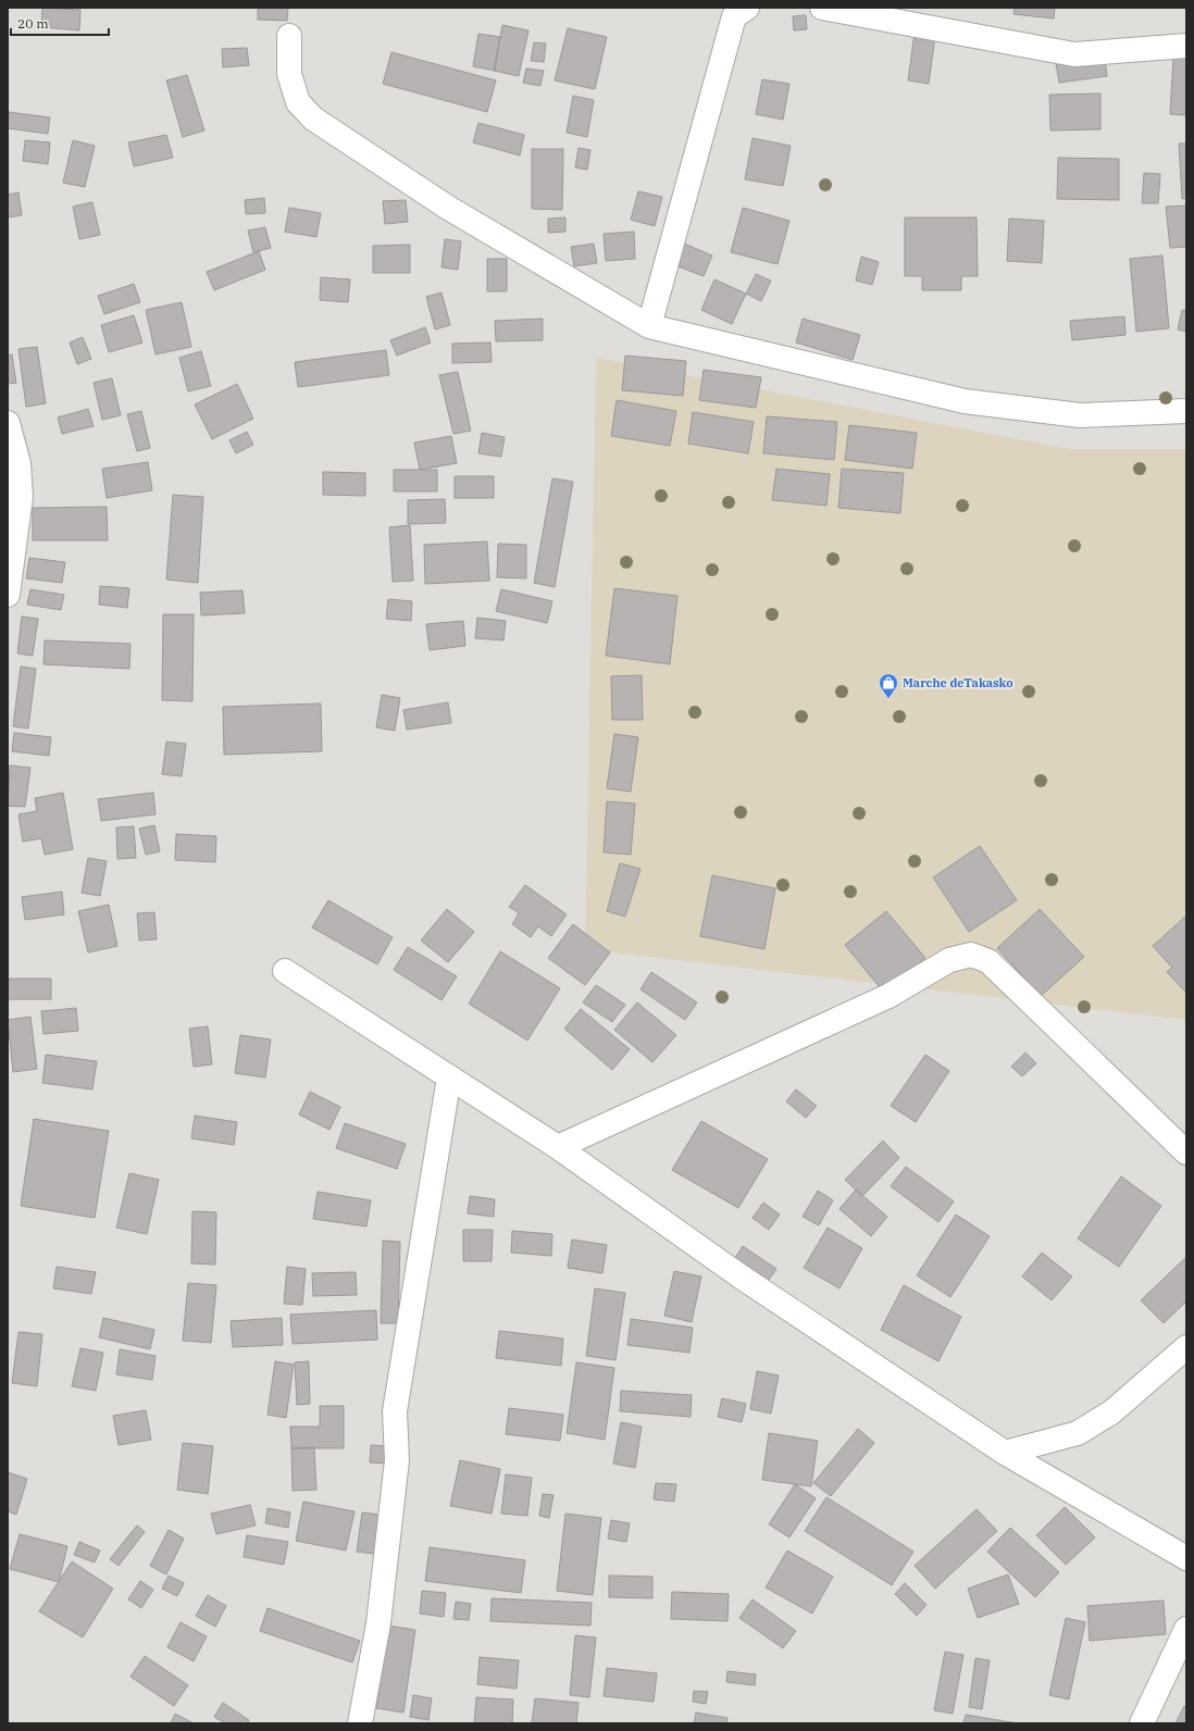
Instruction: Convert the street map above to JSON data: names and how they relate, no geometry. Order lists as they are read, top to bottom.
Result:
{
  "places": {
    "shop": ["Marche deTakasko"]
  },
  "scale_bar": "20 m"
}
